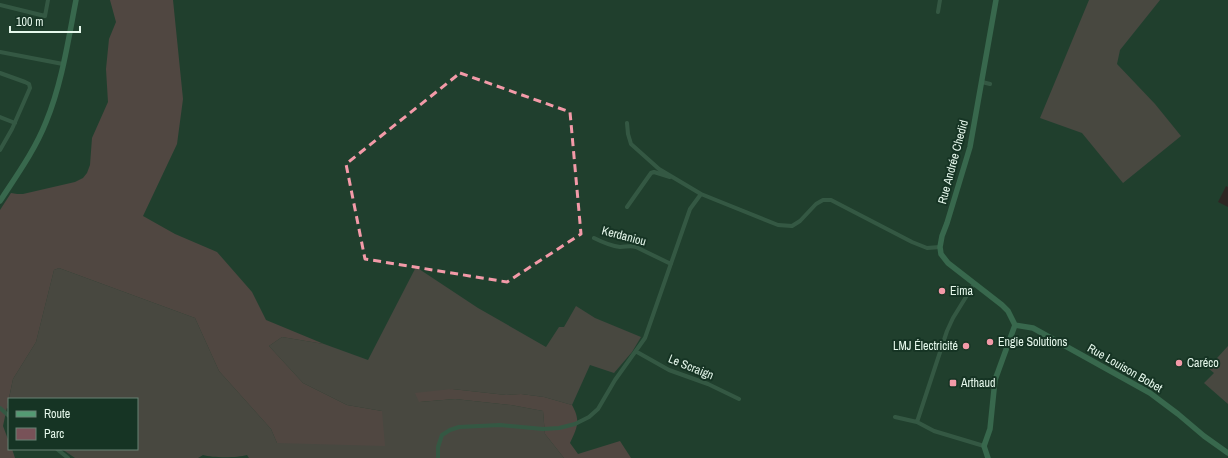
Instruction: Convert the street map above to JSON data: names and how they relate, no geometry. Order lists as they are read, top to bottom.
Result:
{
  "streets": {
    "street": [
      "Rue Andrée Chedid",
      "Kerdaniou",
      "Le Scraign",
      "Rue Louison Bobet"
    ]
  },
  "places": {
    "other": [
      "Eima",
      "Engie Solutions",
      "LMJ Électricité",
      "Caréco"
    ],
    "transit": ["Arthaud"]
  },
  "legend": ["Route", "Parc"],
  "scale_bar": "100 m"
}
